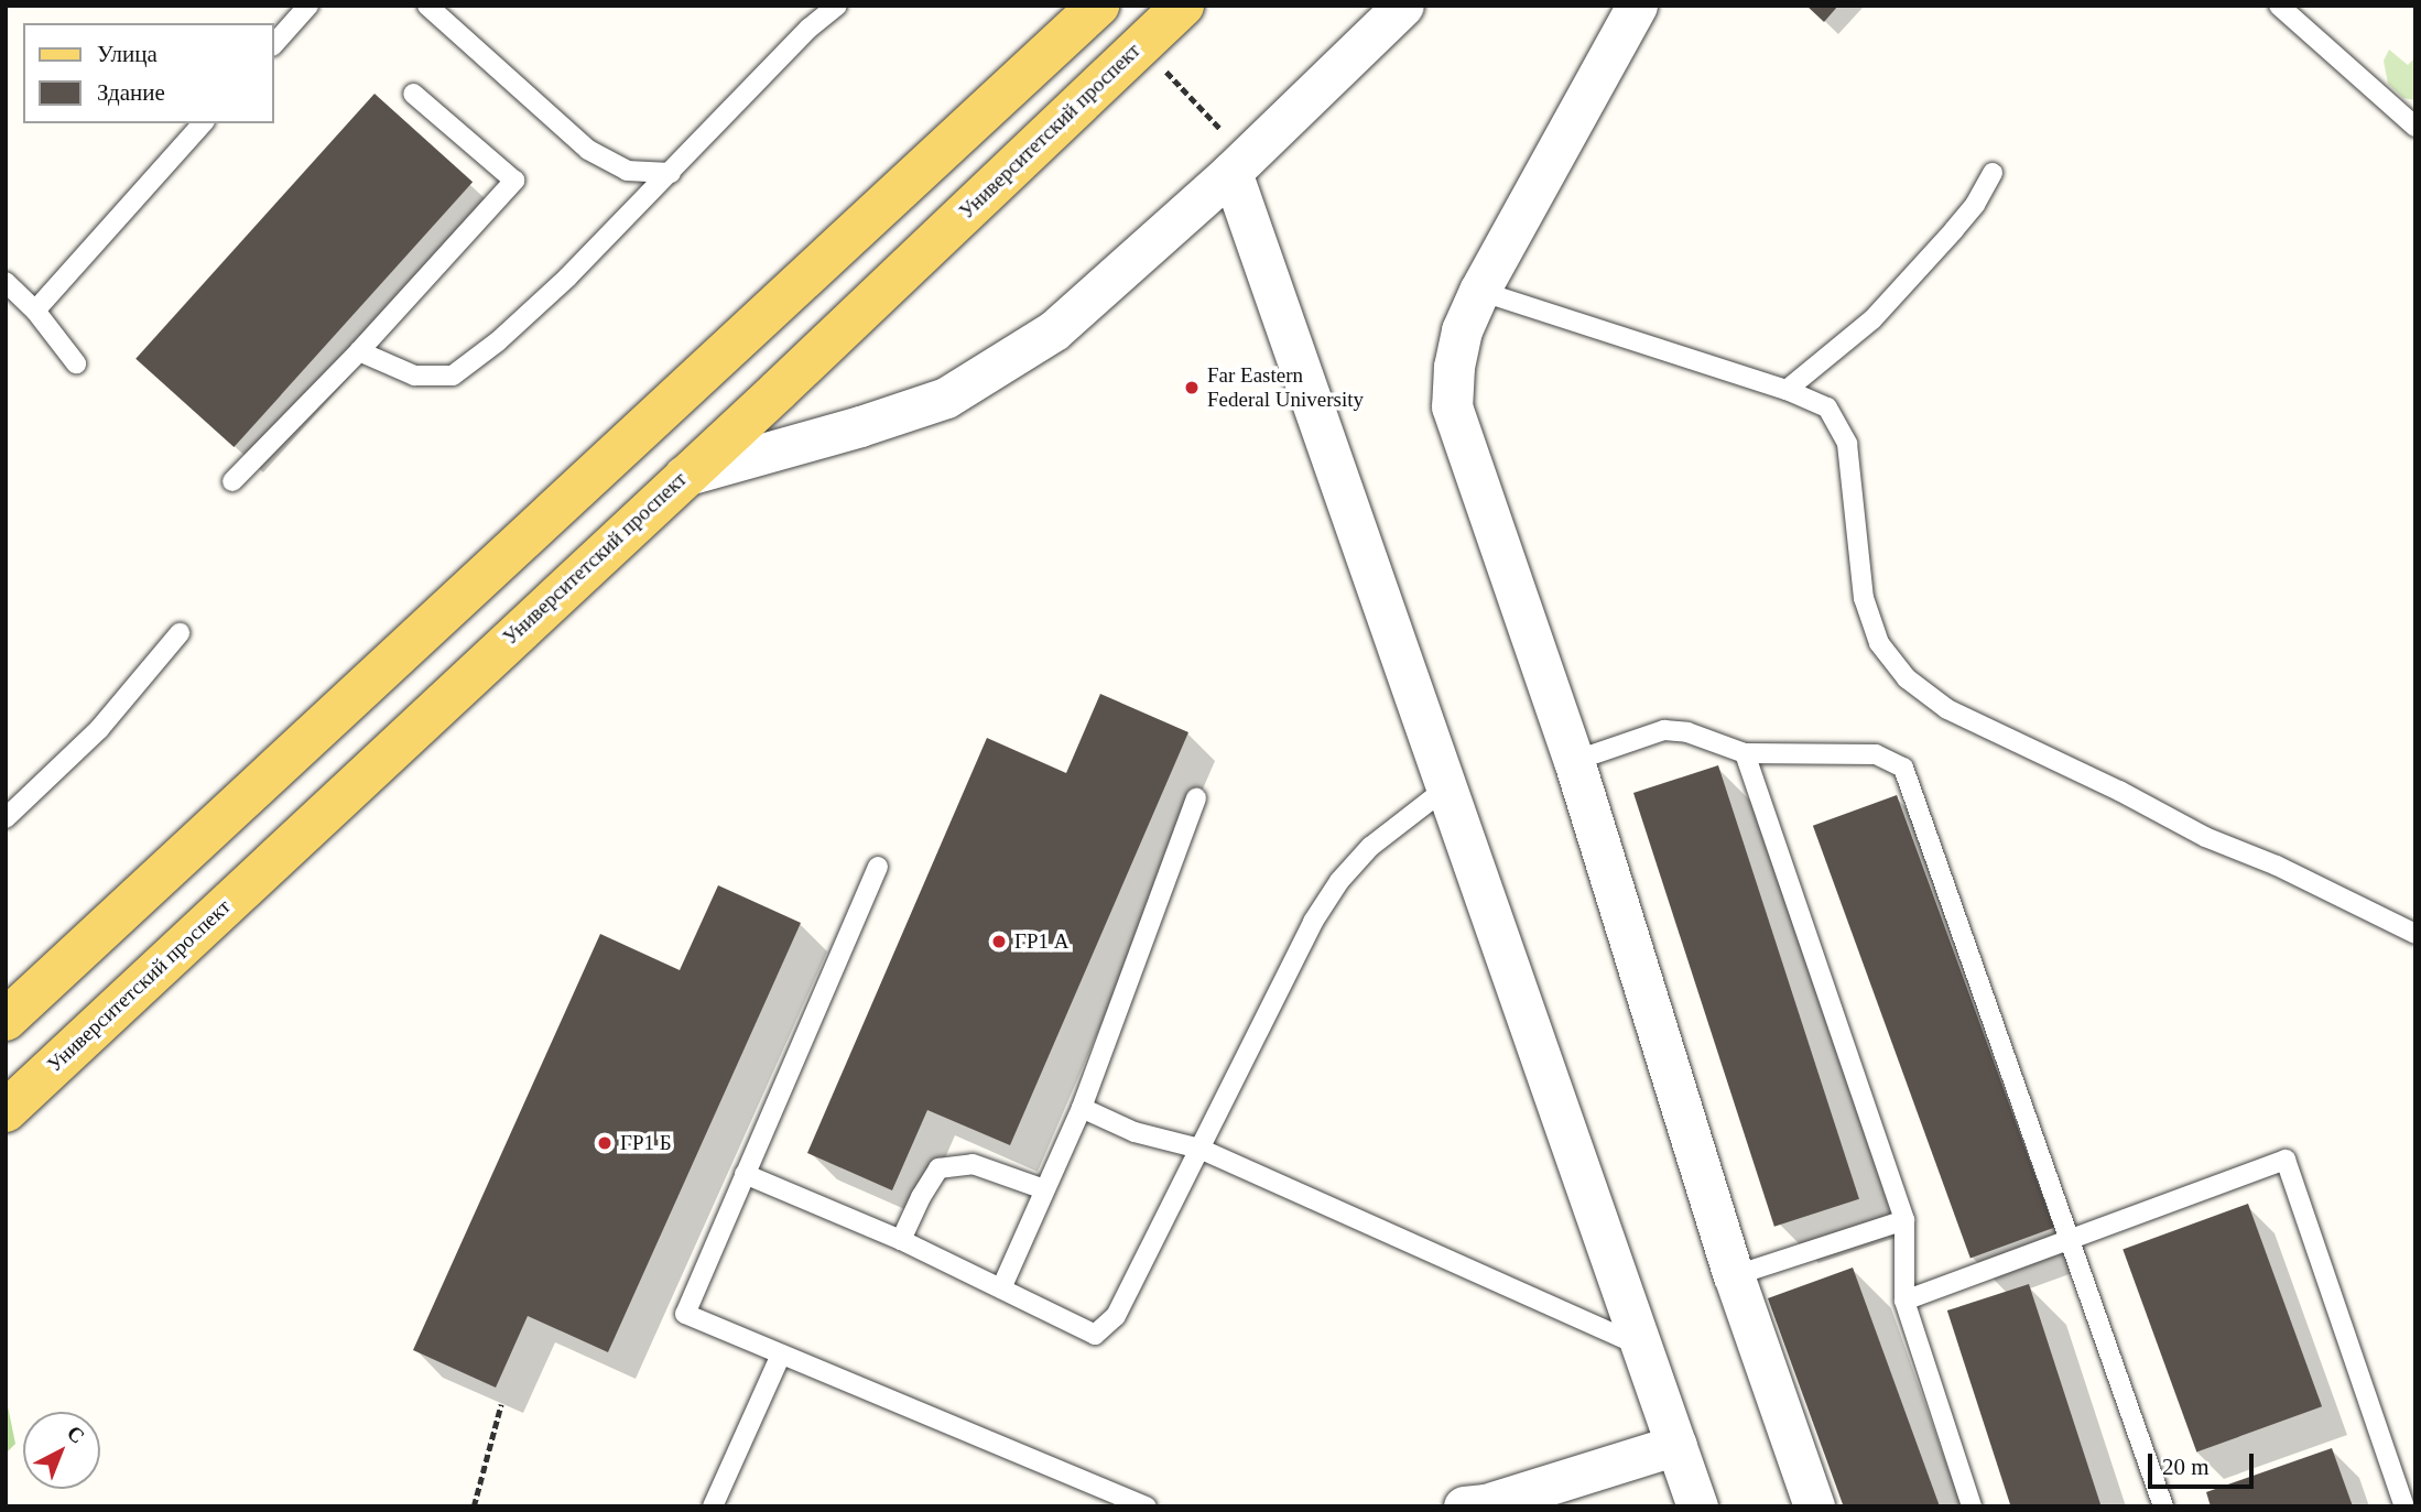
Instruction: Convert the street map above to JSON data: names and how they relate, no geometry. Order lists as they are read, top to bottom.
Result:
{
  "streets": {
    "main road": ["Университетский проспект"]
  },
  "places": ["Far Eastern Federal University", "ГР1 А", "ГР1 Б"],
  "legend": ["Улица", "Здание"],
  "scale_bar": "20 m",
  "north": "top right"
}
